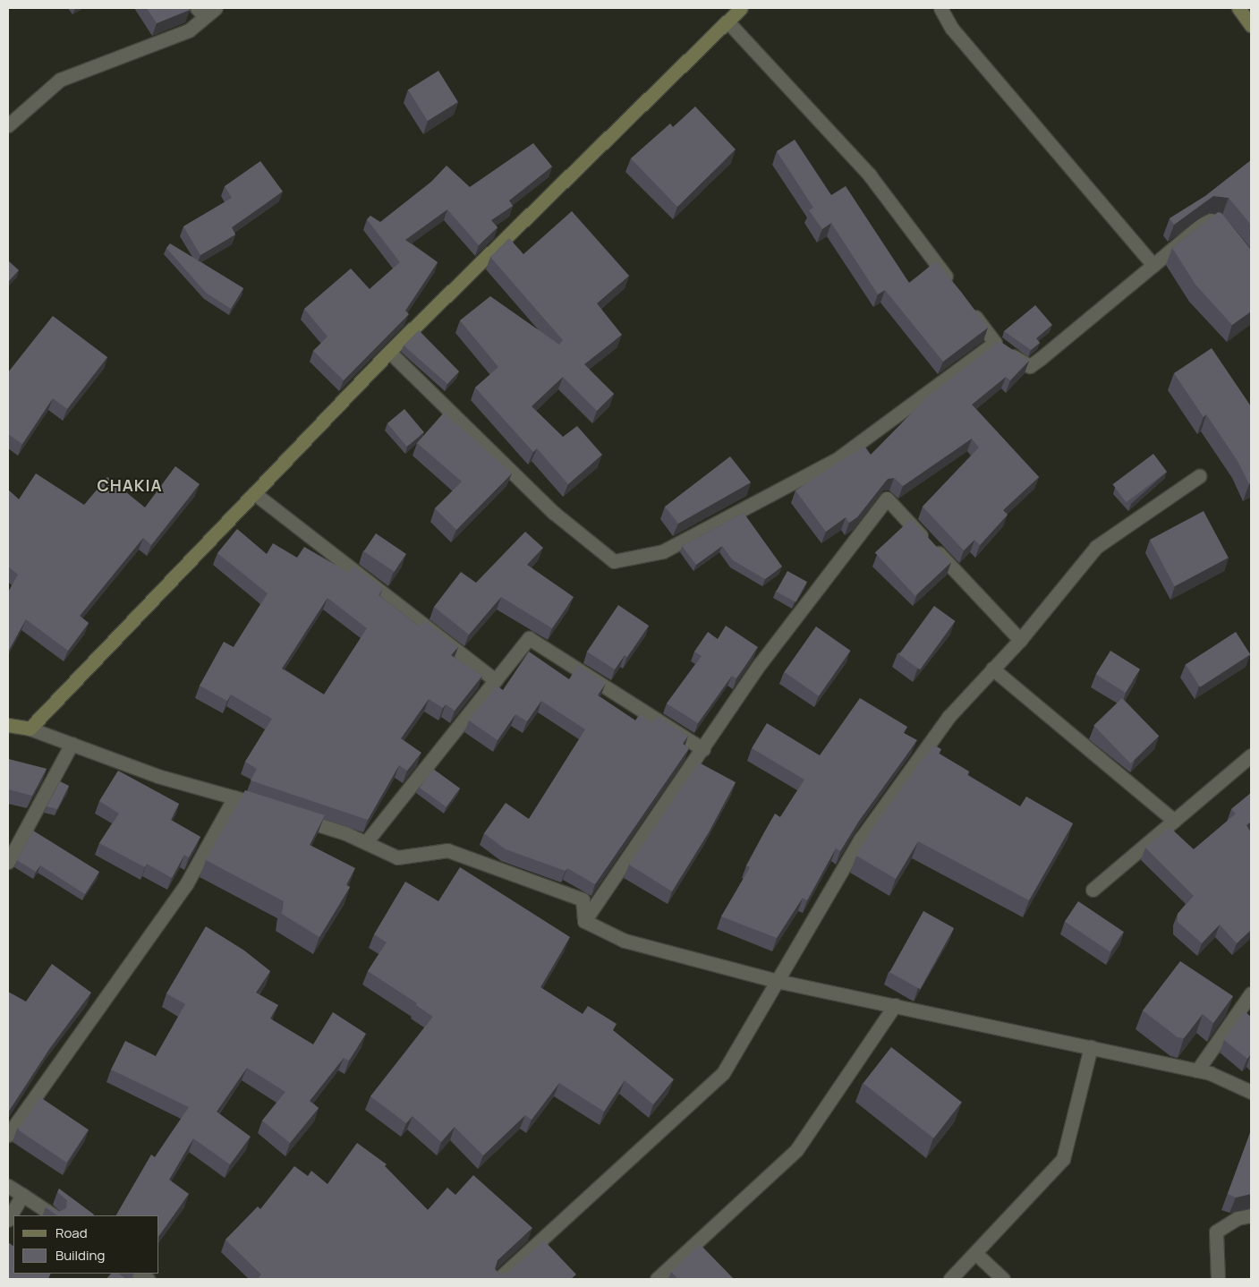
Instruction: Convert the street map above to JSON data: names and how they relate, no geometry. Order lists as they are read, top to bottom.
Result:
{
  "districts": ["CHAKIA"],
  "legend": ["Road", "Building"]
}
